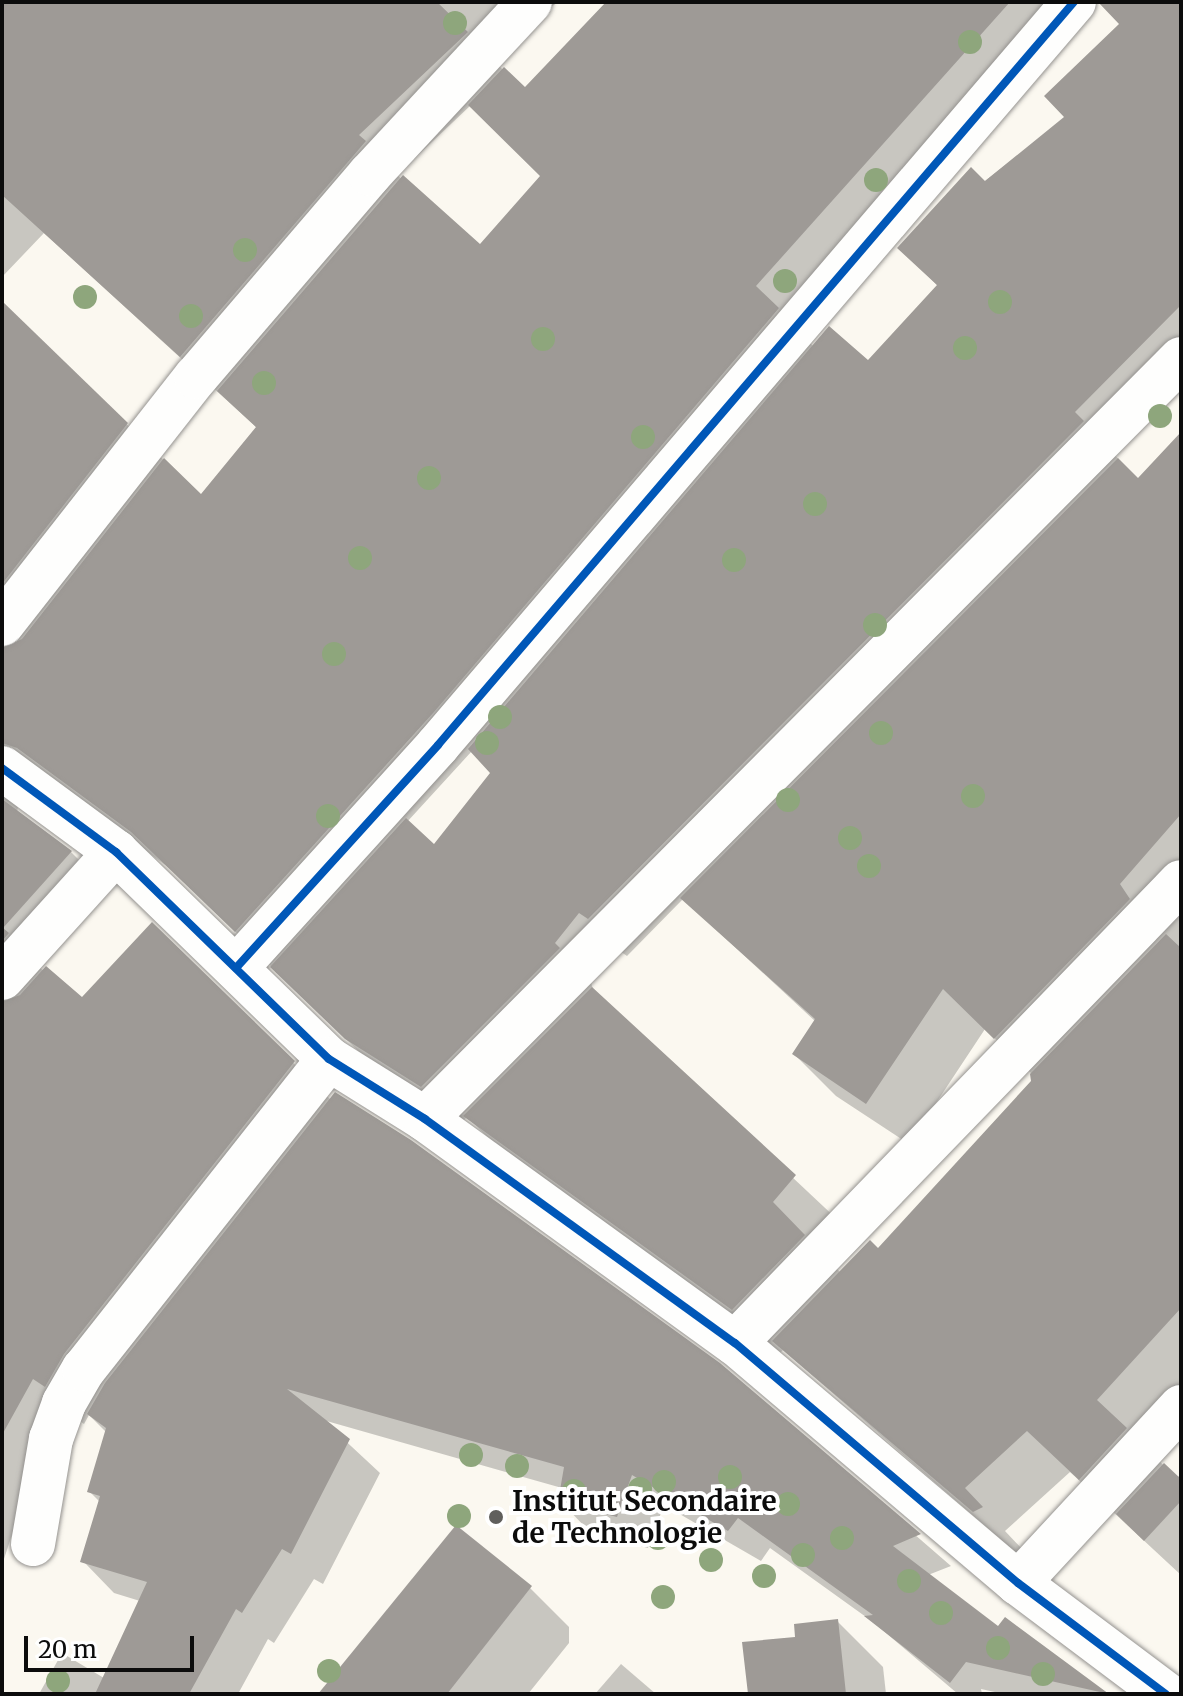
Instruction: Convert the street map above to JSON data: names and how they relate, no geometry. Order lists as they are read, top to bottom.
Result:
{
  "places": ["Institut Secondaire de Technologie"],
  "scale_bar": "20 m"
}
